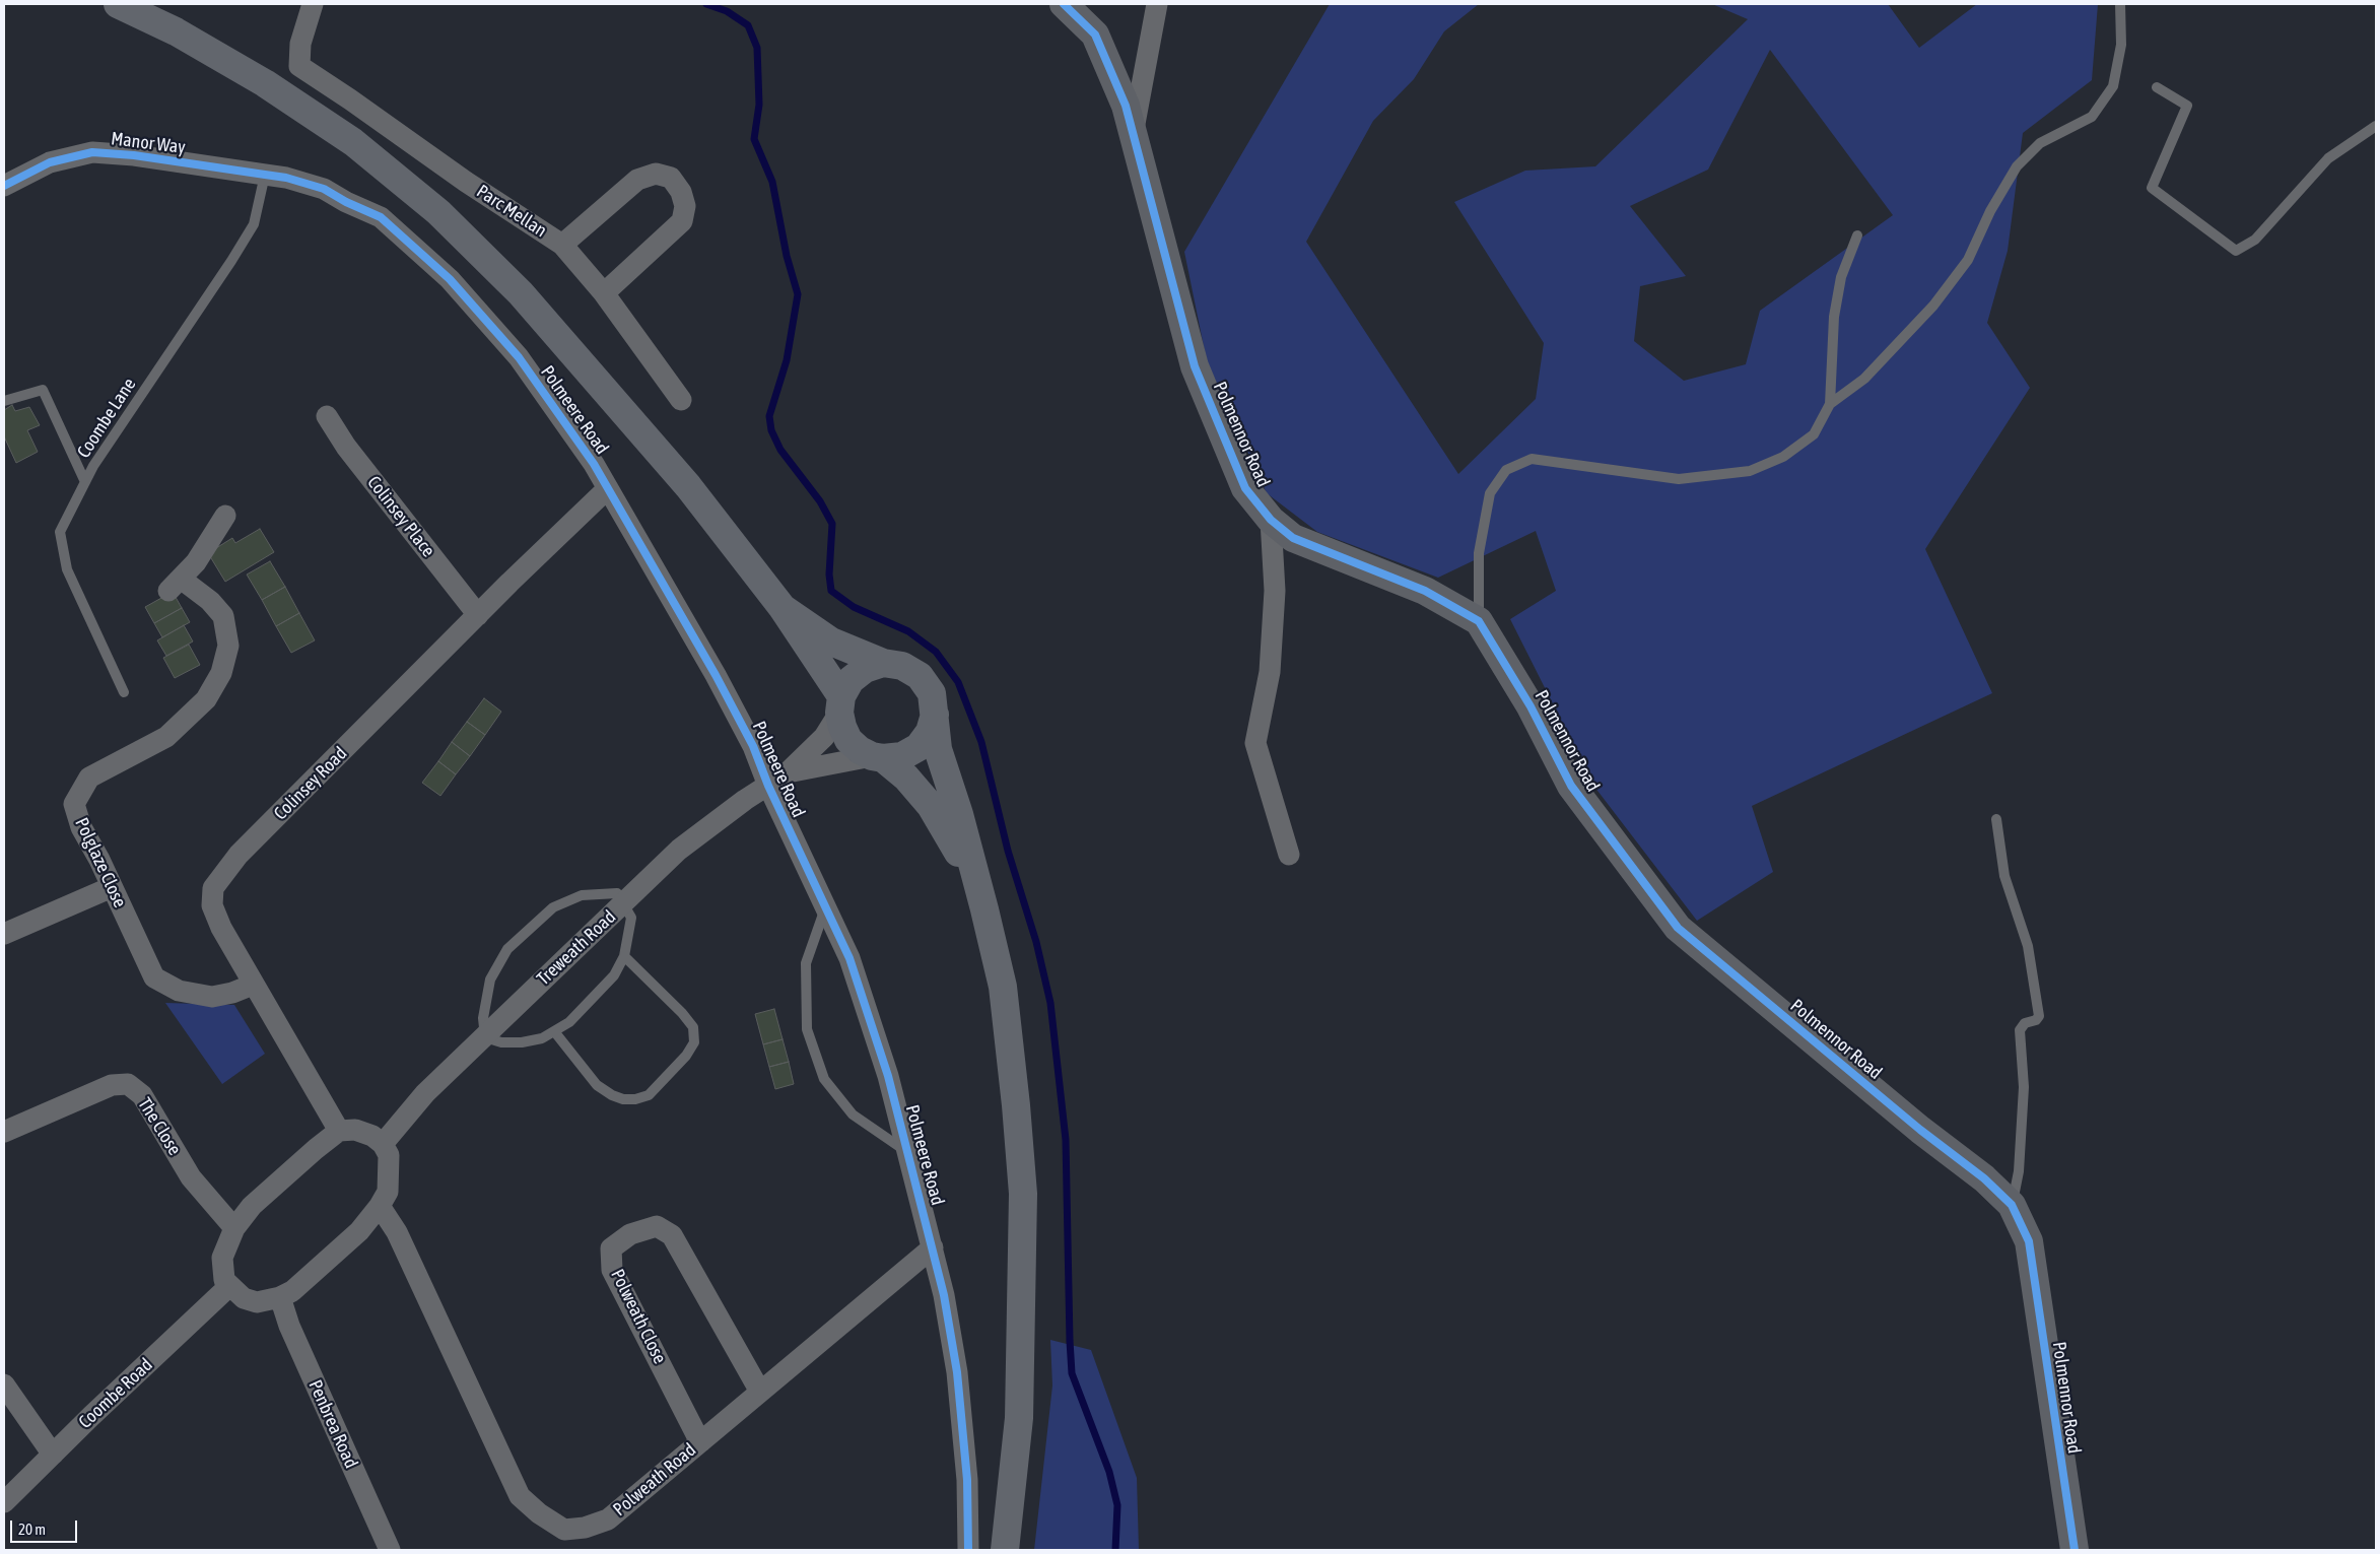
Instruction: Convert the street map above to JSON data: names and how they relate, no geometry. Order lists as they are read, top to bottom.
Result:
{
  "streets": {
    "street": [
      "Manor Way",
      "Parc Mellan",
      "Polmeere Road",
      "Polmennor Road",
      "Colinsey Place",
      "Colinsey Road",
      "Polglaze Close",
      "Treweath Road",
      "The Close",
      "Polweath Close",
      "Coombe Road",
      "Penbrea Road",
      "Polweath Road"
    ],
    "lane": ["Coombe Lane"]
  },
  "crossings": [
    ["Manor Way", "Polmeere Road"],
    ["Manor Way", "Coombe Lane"],
    ["Polmeere Road", "Coombe Lane"],
    ["Polmeere Road", "Colinsey Road"],
    ["Polmeere Road", "Treweath Road"],
    ["Polmeere Road", "Polweath Road"],
    ["Colinsey Place", "Colinsey Road"],
    ["Colinsey Road", "Polglaze Close"],
    ["Polweath Close", "Polweath Road"]
  ],
  "scale_bar": "20 m"
}
